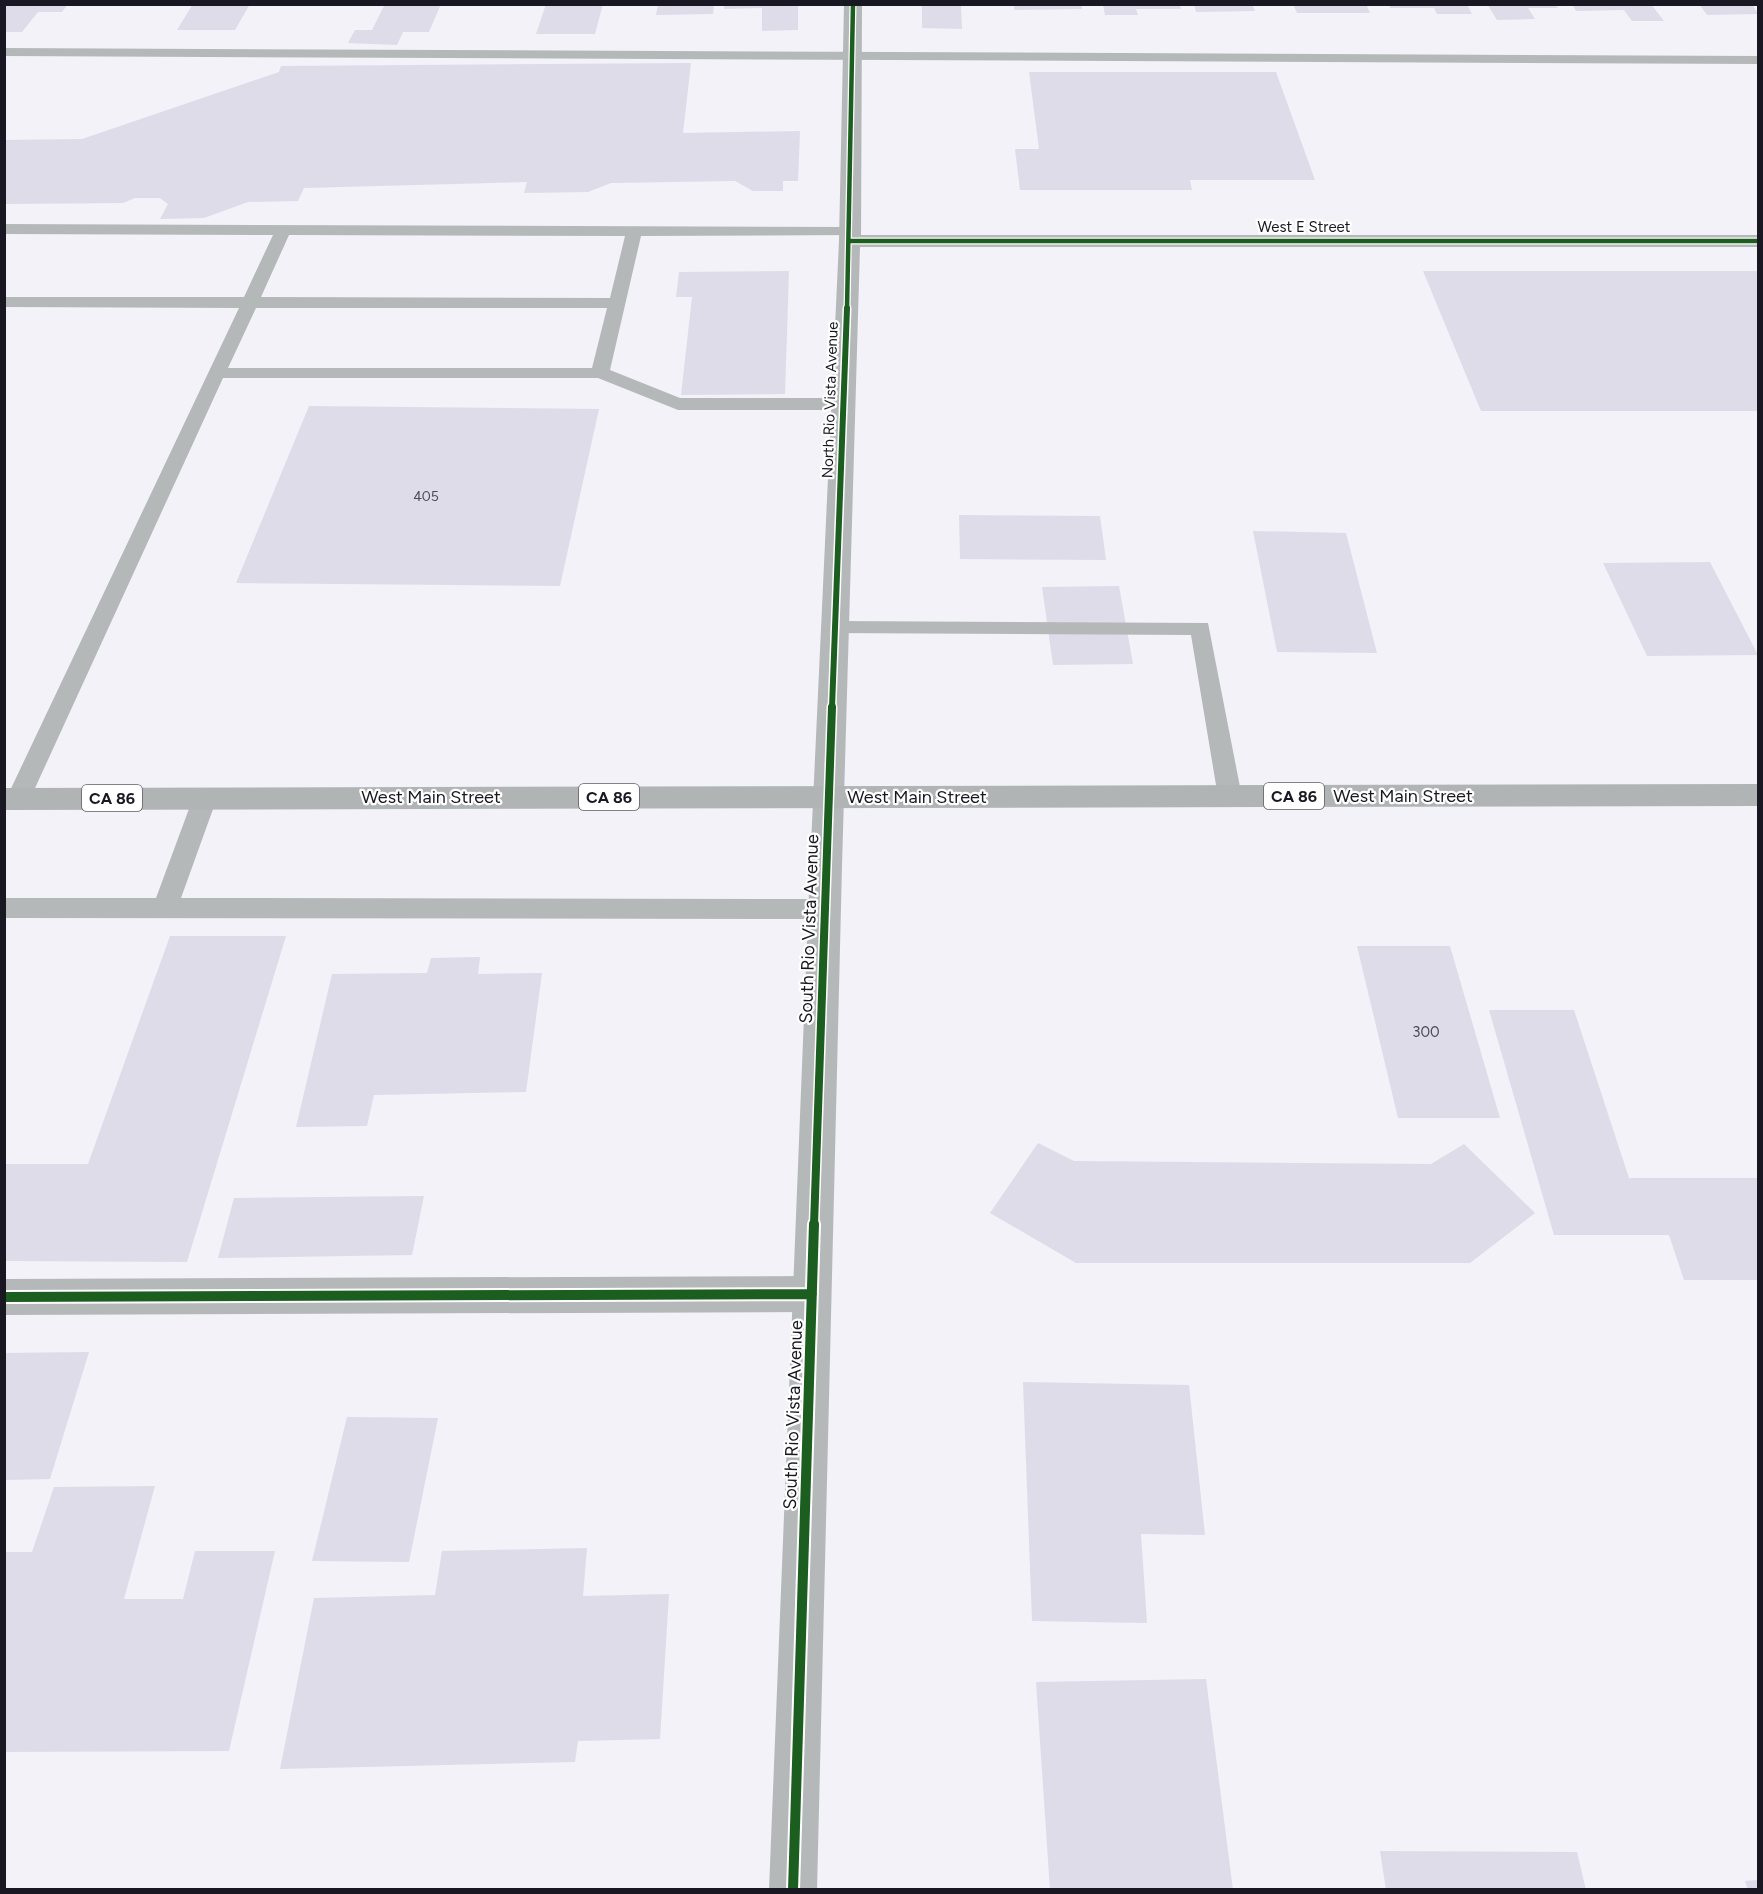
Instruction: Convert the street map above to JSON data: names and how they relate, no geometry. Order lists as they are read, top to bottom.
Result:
{
  "streets": {
    "highway": ["CA 86", "West Main Street"],
    "street": ["West E Street", "North Rio Vista Avenue", "South Rio Vista Avenue"]
  },
  "crossings": [
    ["West E Street", "North Rio Vista Avenue"],
    ["North Rio Vista Avenue", "West Main Street"],
    ["North Rio Vista Avenue", "South Rio Vista Avenue"],
    ["West Main Street", "South Rio Vista Avenue"]
  ],
  "house_numbers": ["405", "300"]
}
